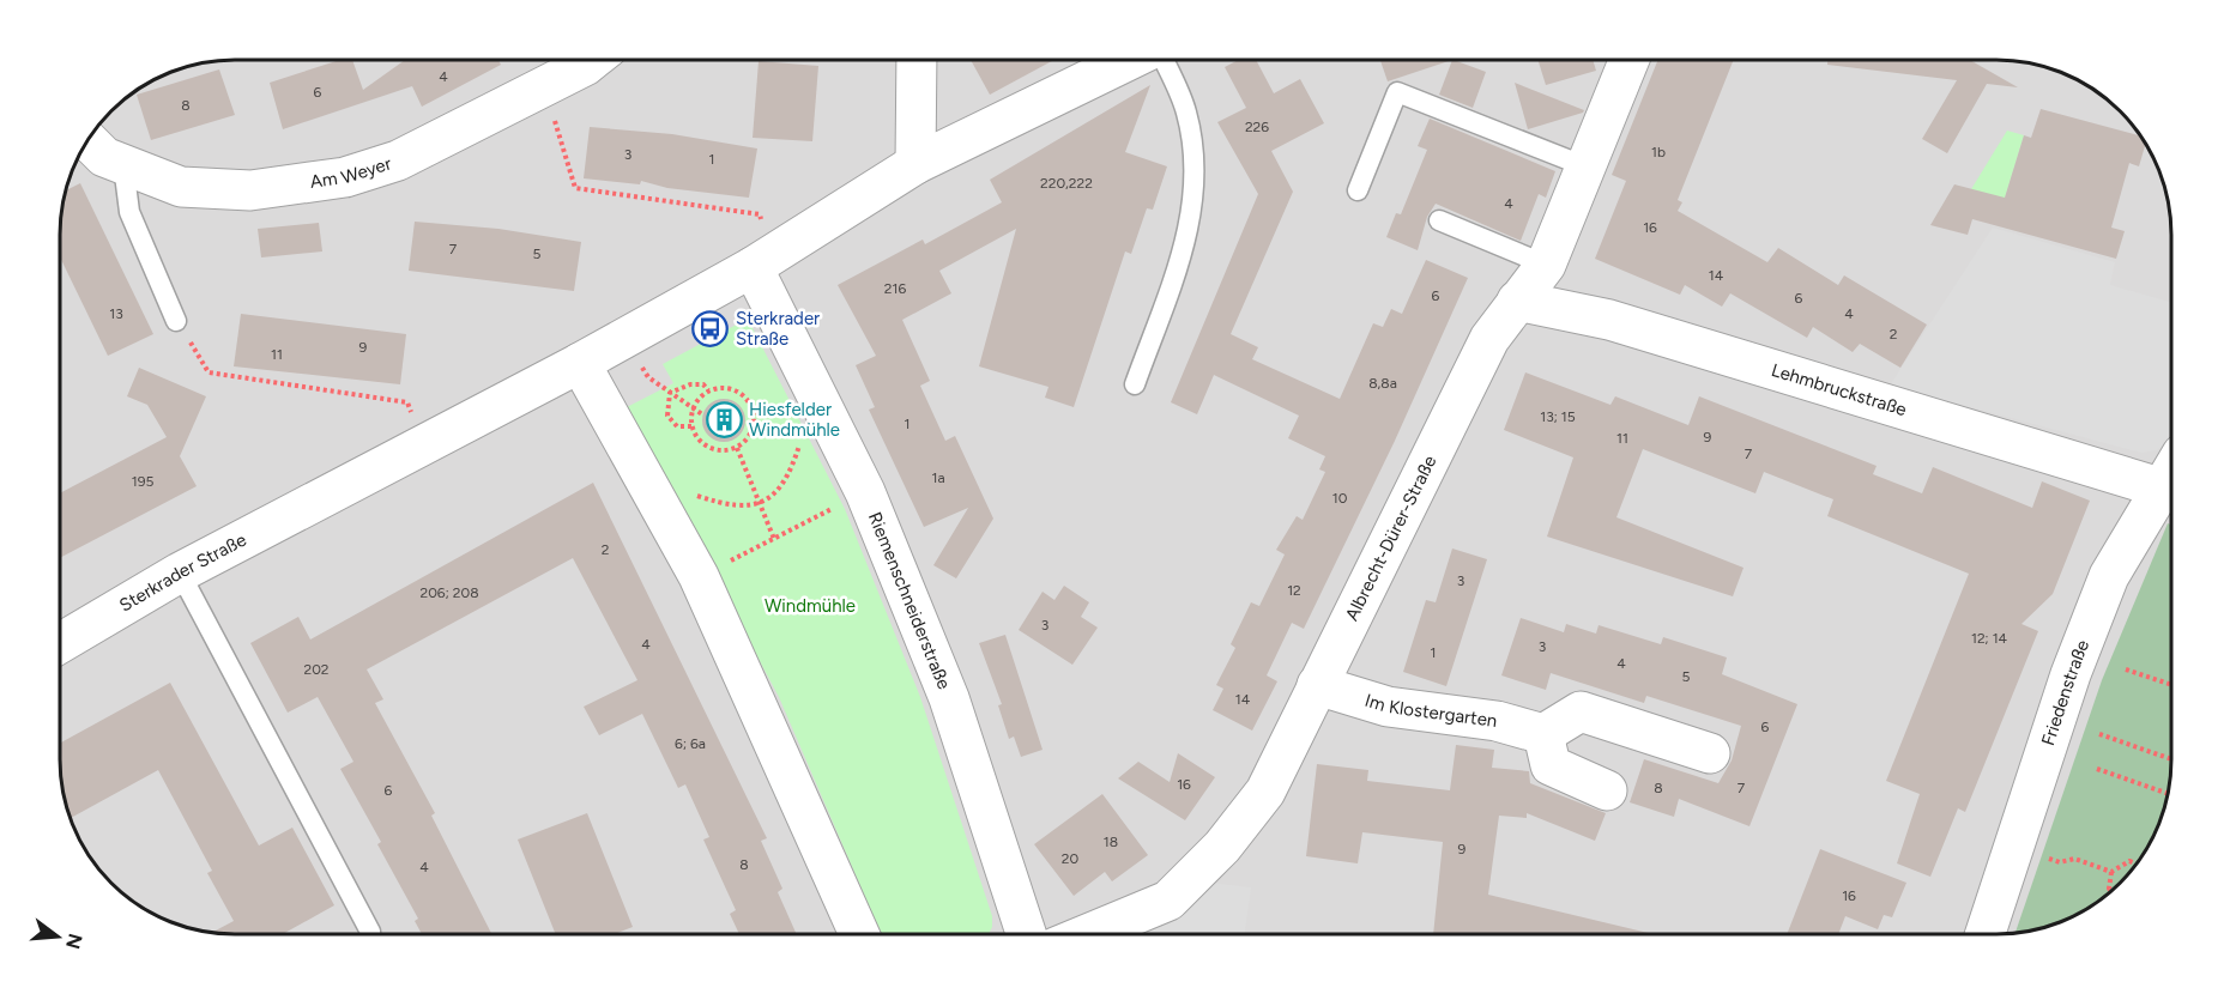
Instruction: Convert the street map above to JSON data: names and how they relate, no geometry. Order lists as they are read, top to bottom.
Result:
{
  "streets": {
    "street": [
      "Am Weyer",
      "Lehmbruckstraße",
      "Albrecht-Dürer-Straße",
      "Sterkrader Straße",
      "Riemenschneiderstraße",
      "Friedenstraße",
      "Im Klostergarten"
    ]
  },
  "crossings": [
    ["Lehmbruckstraße", "Albrecht-Dürer-Straße"],
    ["Lehmbruckstraße", "Friedenstraße"],
    ["Albrecht-Dürer-Straße", "Im Klostergarten"],
    ["Sterkrader Straße", "Riemenschneiderstraße"]
  ],
  "parks": ["Windmühle"],
  "places": {
    "bus stop": ["Sterkrader Straße"],
    "building": ["Hiesfelder Windmühle"]
  },
  "house_numbers": [
    "4",
    "6",
    "8",
    "226",
    "1b",
    "3",
    "1",
    "220,222",
    "4",
    "16",
    "7",
    "5",
    "14",
    "216",
    "6",
    "6",
    "13",
    "4",
    "2",
    "9",
    "11",
    "8,8a",
    "13; 15",
    "1",
    "9",
    "11",
    "7",
    "1a",
    "195",
    "10",
    "2",
    "3",
    "12",
    "206; 208",
    "3",
    "12; 14",
    "4",
    "3",
    "1",
    "4",
    "202",
    "5",
    "14",
    "6",
    "6; 6a",
    "16",
    "8",
    "7",
    "6",
    "18",
    "9",
    "20",
    "8",
    "4",
    "16"
  ],
  "north": "right"
}
